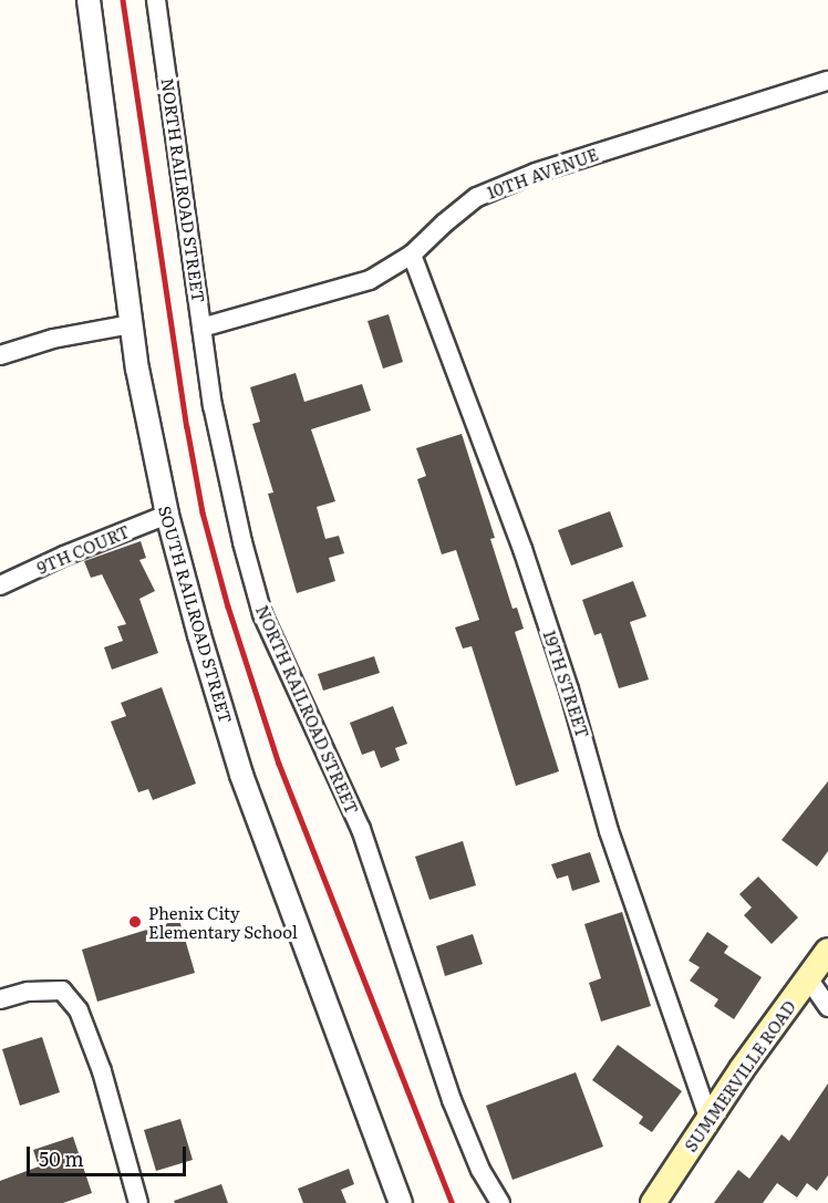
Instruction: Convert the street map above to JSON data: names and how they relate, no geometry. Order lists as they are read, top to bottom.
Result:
{
  "streets": {
    "main road": ["SUMMERVILLE ROAD"],
    "street": [
      "10TH AVENUE",
      "NORTH RAILROAD STREET",
      "9TH COURT",
      "SOUTH RAILROAD STREET",
      "19TH STREET"
    ]
  },
  "crossings": [
    ["10TH AVENUE", "NORTH RAILROAD STREET"],
    ["10TH AVENUE", "19TH STREET"],
    ["9TH COURT", "SOUTH RAILROAD STREET"],
    ["19TH STREET", "SUMMERVILLE ROAD"]
  ],
  "places": ["Phenix City Elementary School"],
  "scale_bar": "50 m"
}
